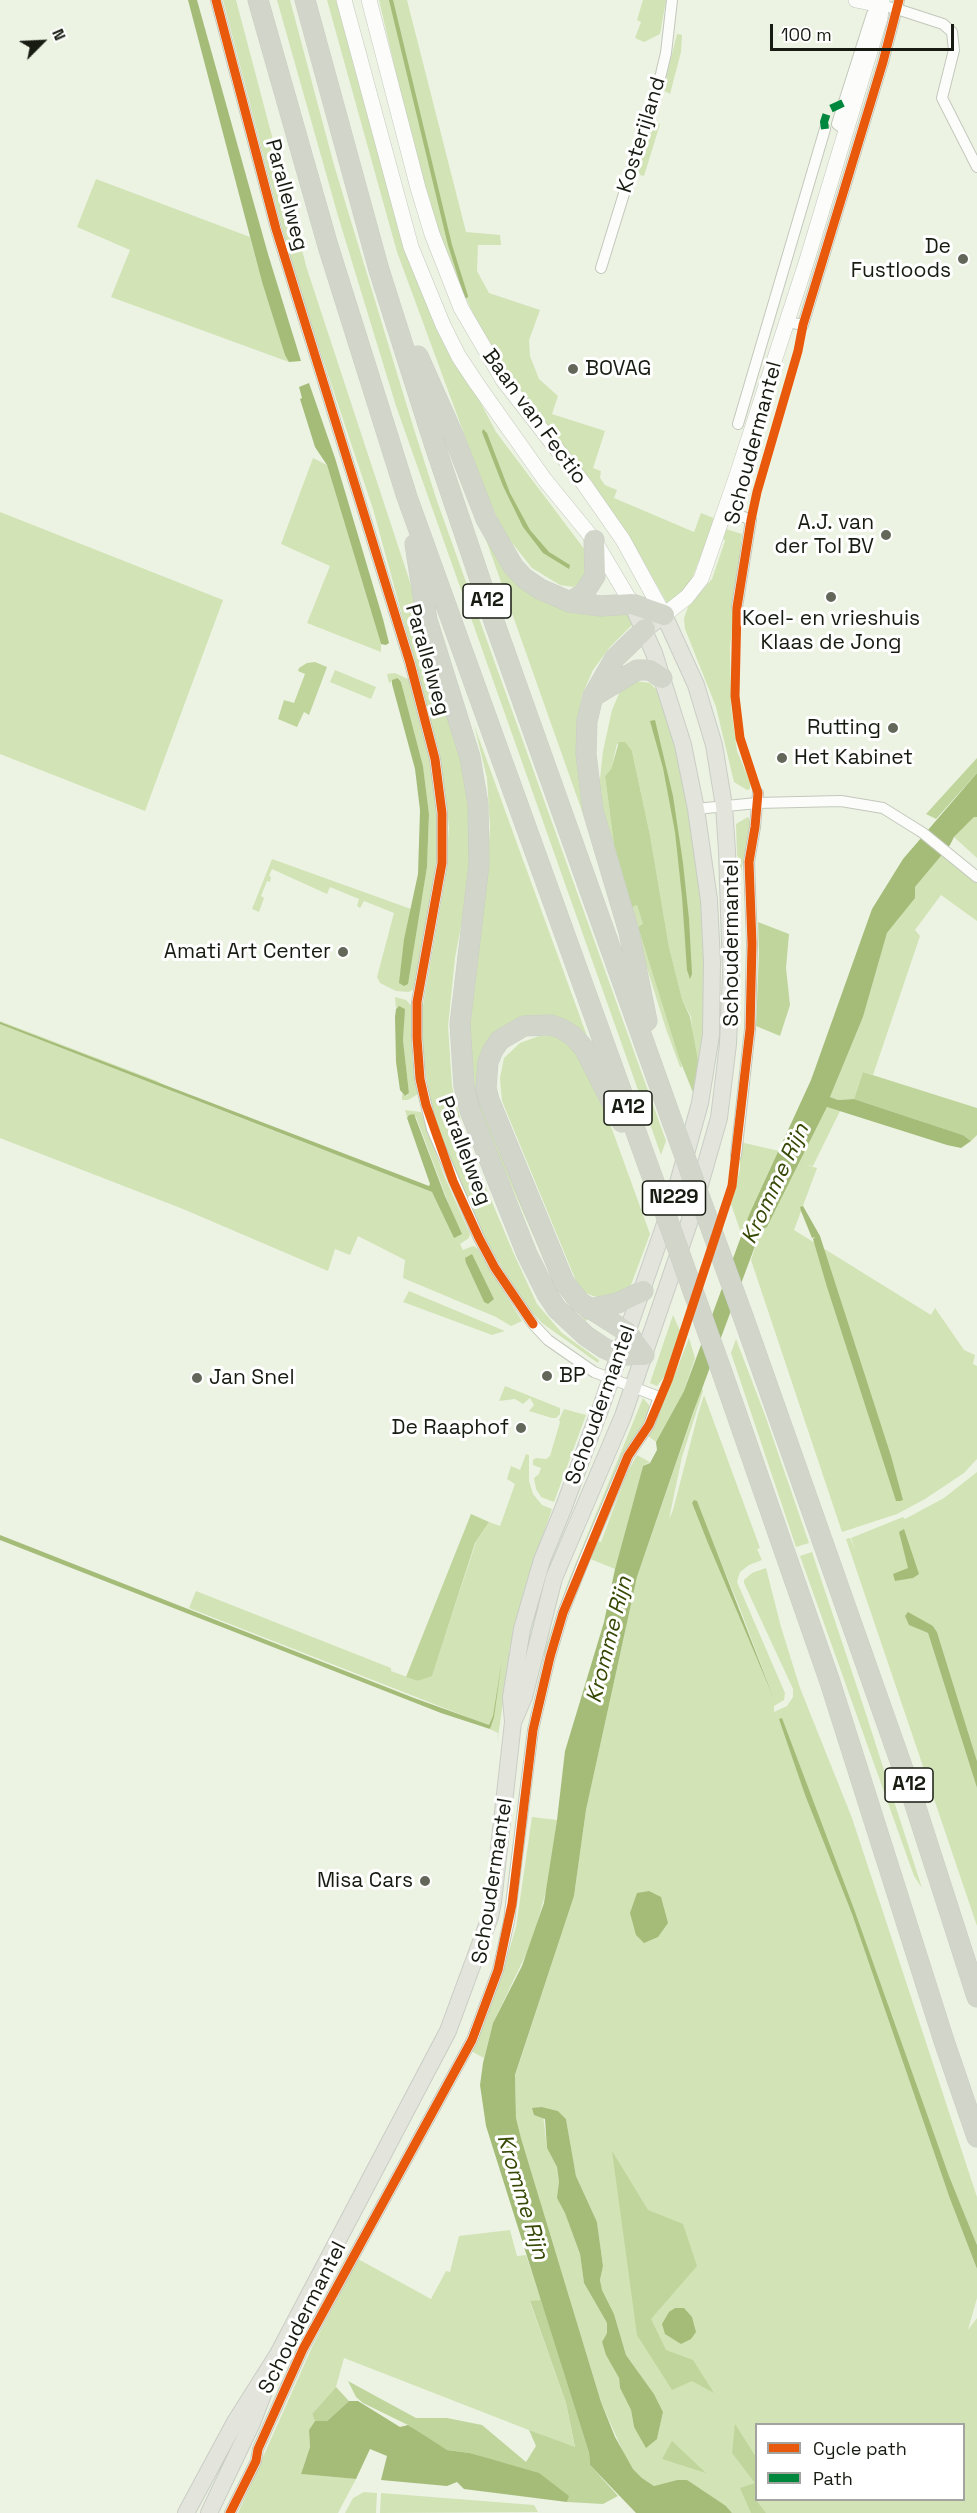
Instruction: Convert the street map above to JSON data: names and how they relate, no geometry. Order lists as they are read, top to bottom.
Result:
{
  "streets": {
    "highway": ["A12"],
    "main road": ["Baan van Fectio", "Schoudermantel", "N229"],
    "street": ["Kosterijland", "Parallelweg"]
  },
  "crossings": [
    ["Parallelweg", "Schoudermantel"],
    ["Baan van Fectio", "Schoudermantel"],
    ["Baan van Fectio", "A12"],
    ["Schoudermantel", "A12"]
  ],
  "water": ["Kromme Rijn"],
  "places": [
    "De Fustloods",
    "BOVAG",
    "A.J. van der Tol BV",
    "Koel- en vrieshuis Klaas de Jong",
    "Rutting",
    "Het Kabinet",
    "Amati Art Center",
    "BP",
    "Jan Snel",
    "De Raaphof",
    "Misa Cars"
  ],
  "legend": ["Cycle path", "Path"],
  "scale_bar": "100 m",
  "north": "top right"
}
